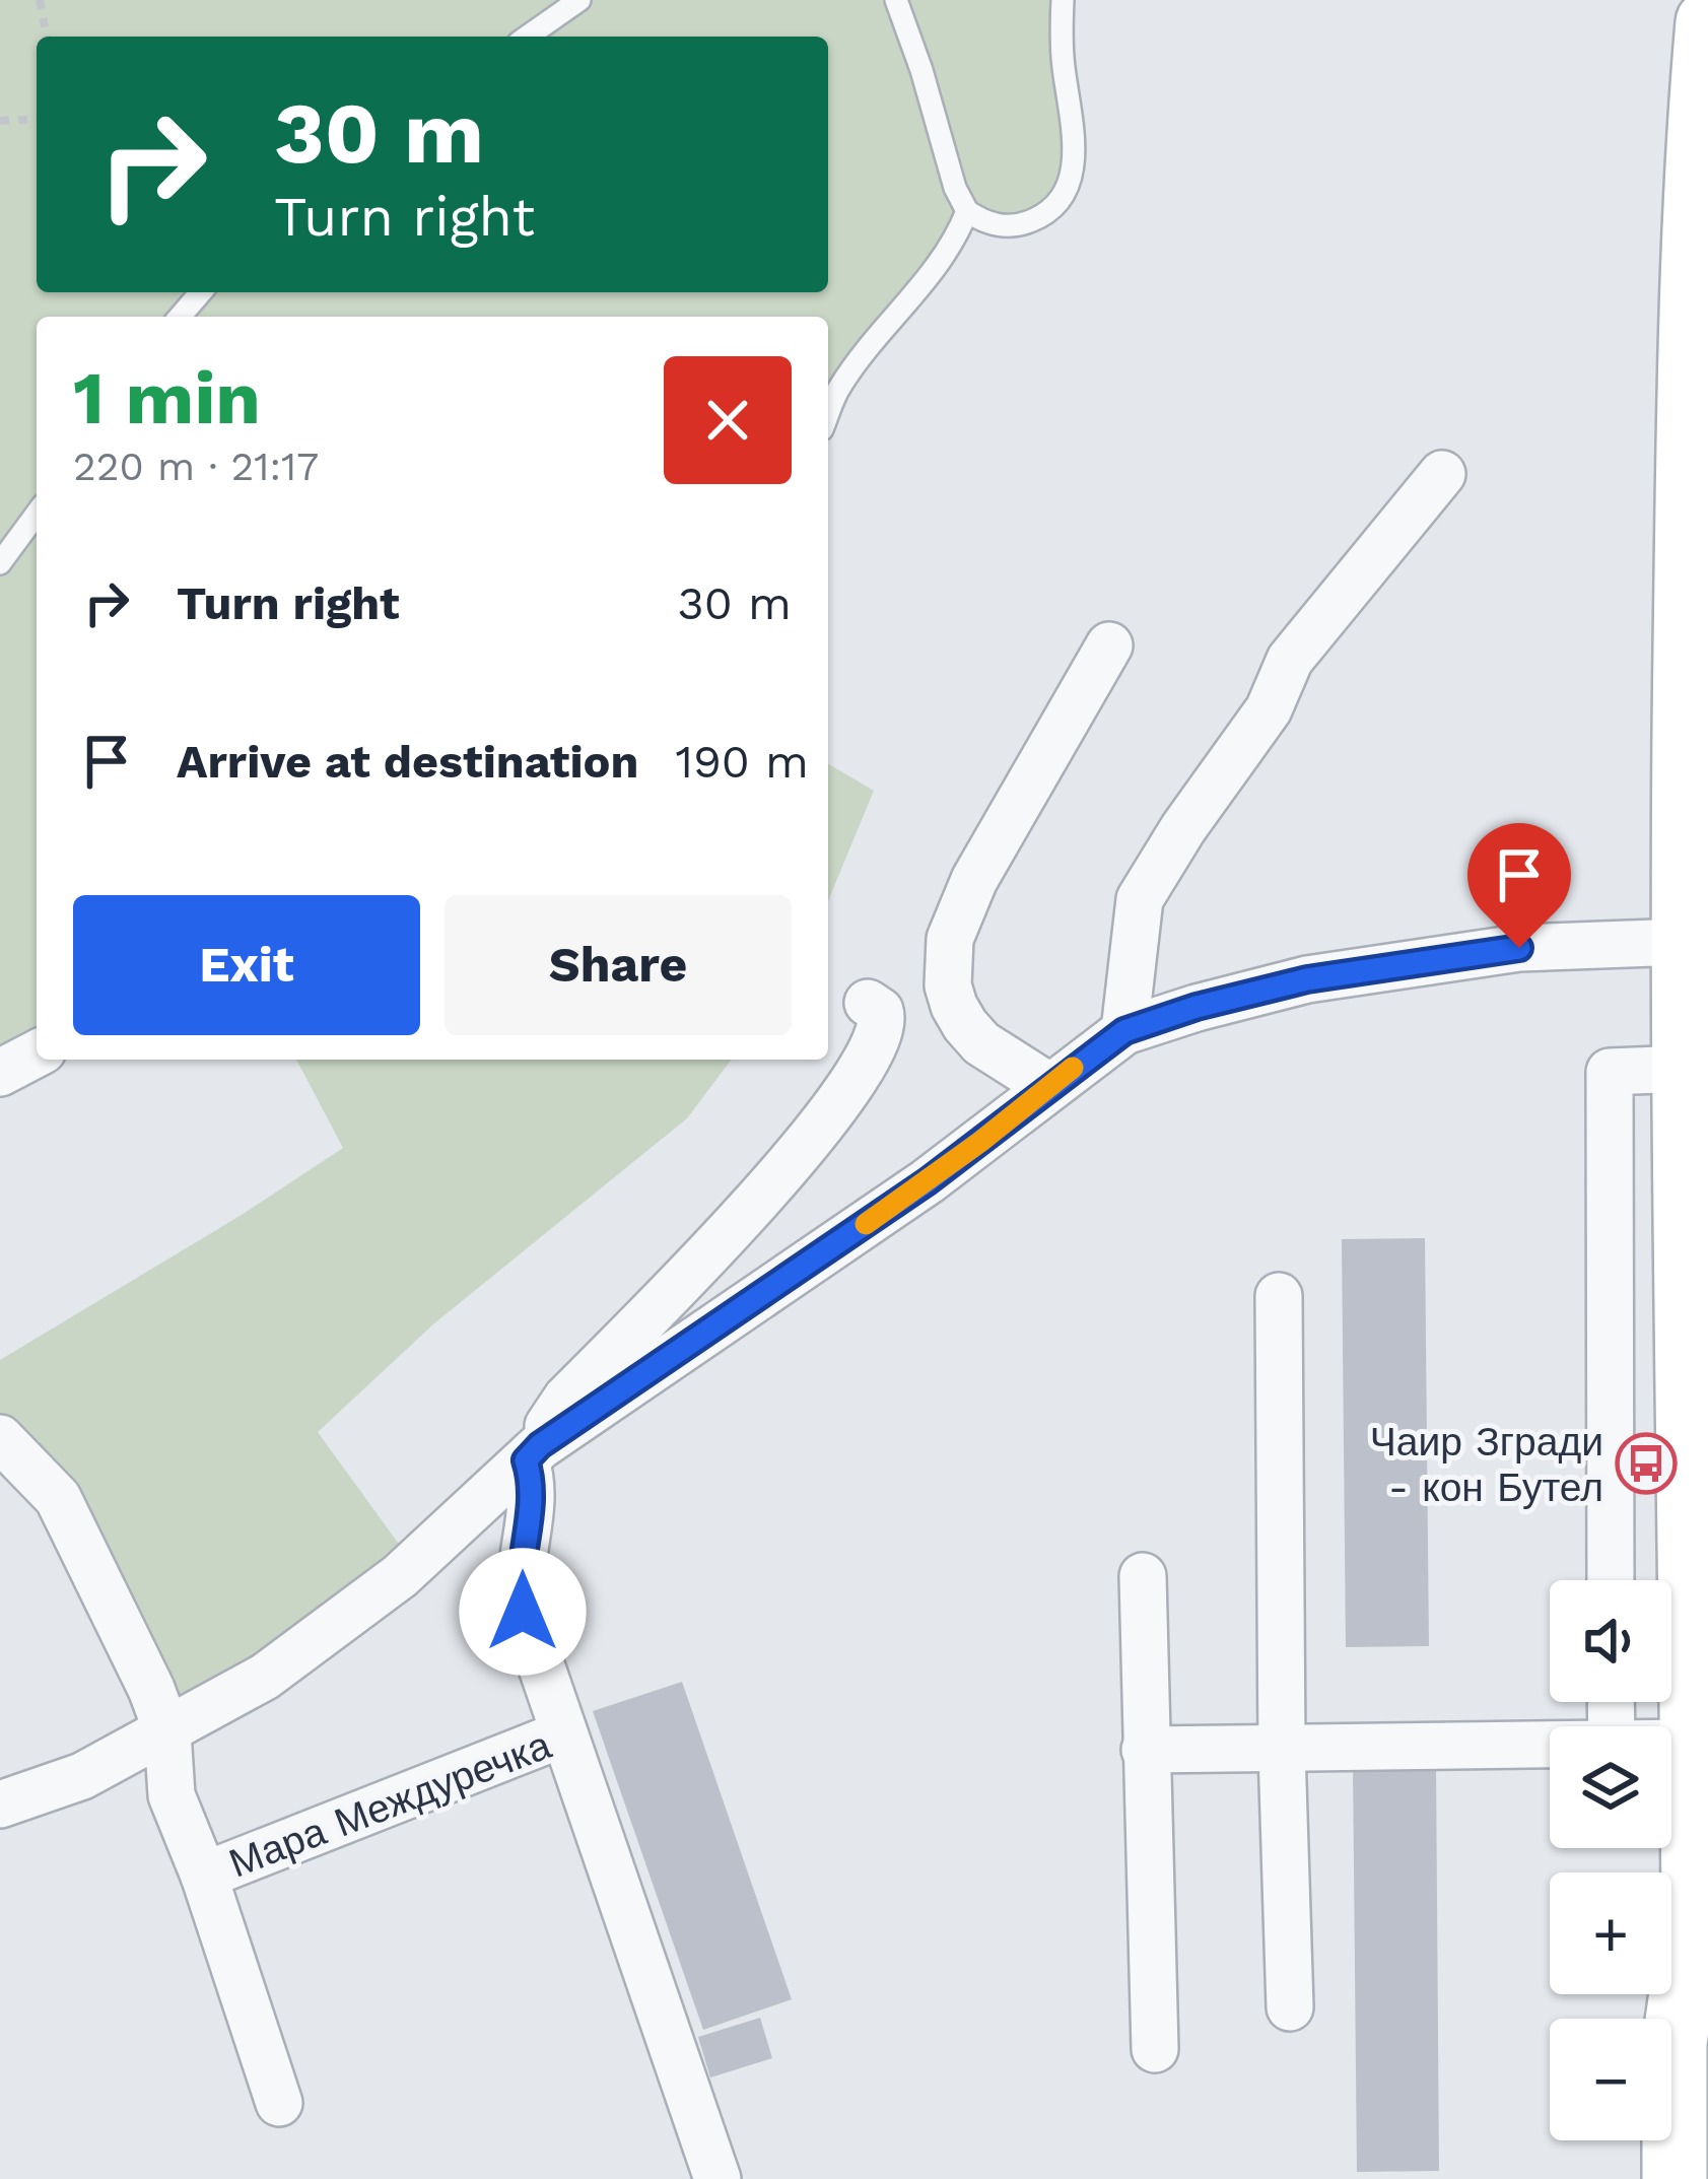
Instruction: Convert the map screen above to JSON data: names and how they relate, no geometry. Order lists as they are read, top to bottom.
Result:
{
  "streets": {
    "street": ["Мара Междуречка"]
  },
  "places": {
    "bus stop": ["Чаир Згради - кон Бутел"]
  },
  "page": {
    "turn": ["30 m", "Turn right"],
    "heading": ["1 min", "220 m · 21:17"],
    "list": [
      {
        "name": "Turn right",
        "value": "30 m"
      },
      {
        "name": "Arrive at destination",
        "value": "190 m"
      }
    ],
    "buttons": ["Exit", "Share"],
    "map_buttons": ["+", "−"]
  }
}
